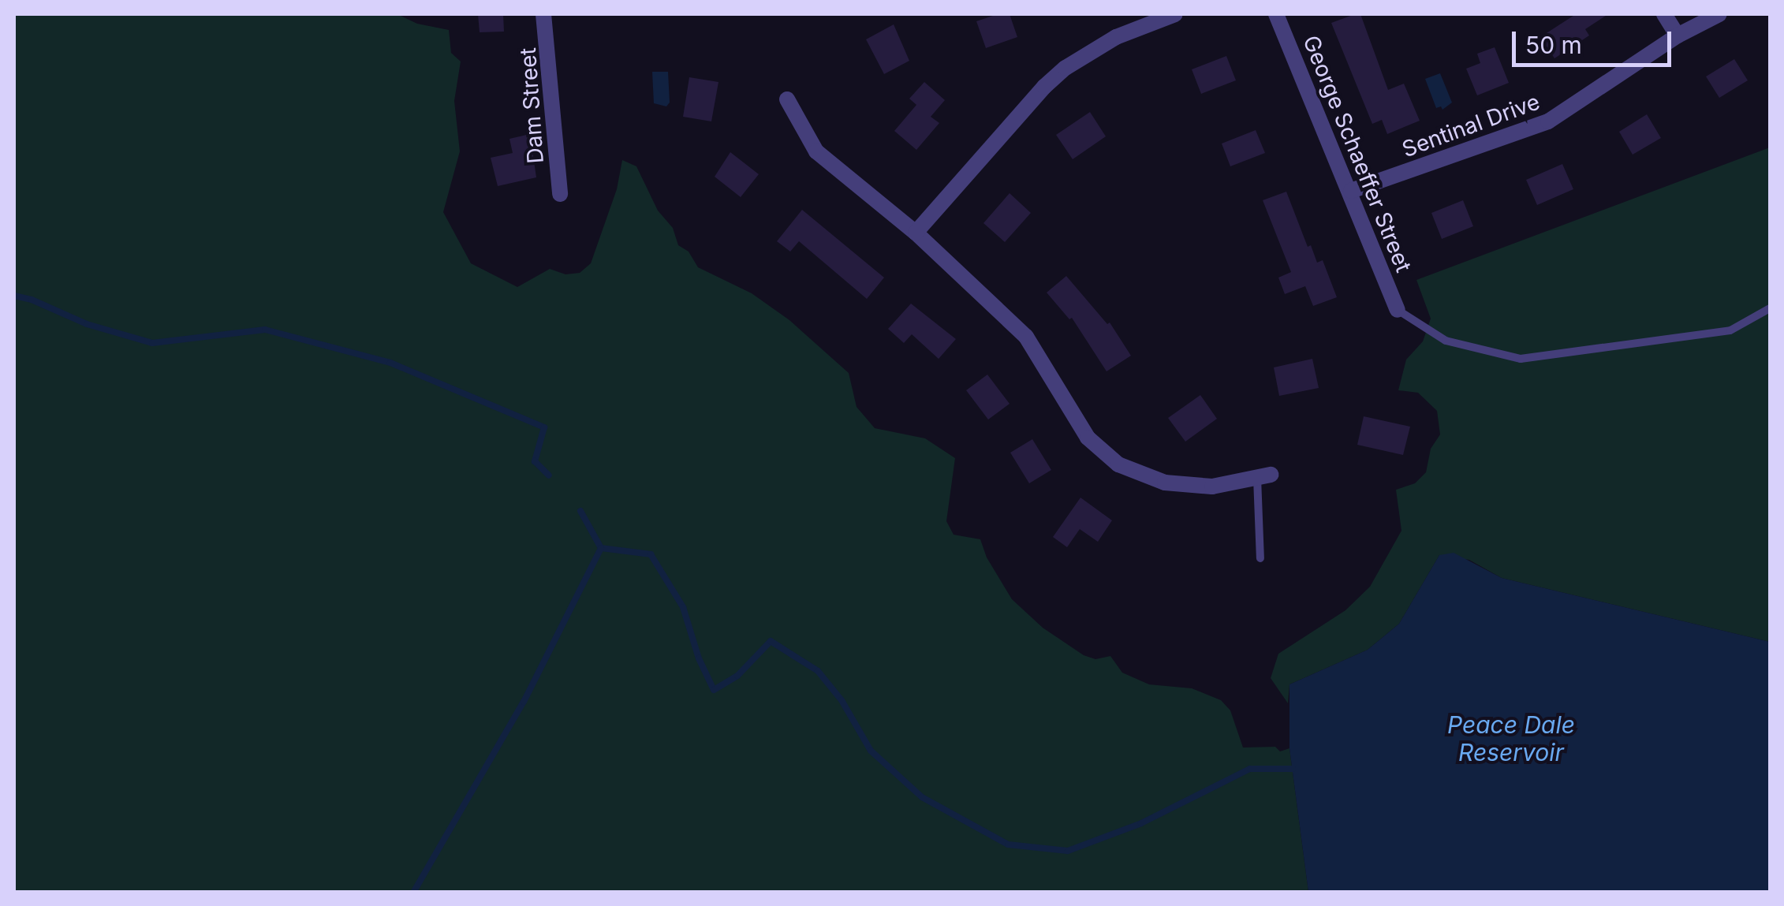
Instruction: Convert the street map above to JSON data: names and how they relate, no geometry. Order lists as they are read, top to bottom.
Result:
{
  "streets": {
    "street": ["Dam Street", "Sentinal Drive", "George Schaeffer Street"]
  },
  "crossings": [
    ["Sentinal Drive", "George Schaeffer Street"]
  ],
  "water": ["Peace Dale Reservoir"],
  "scale_bar": "50 m"
}
